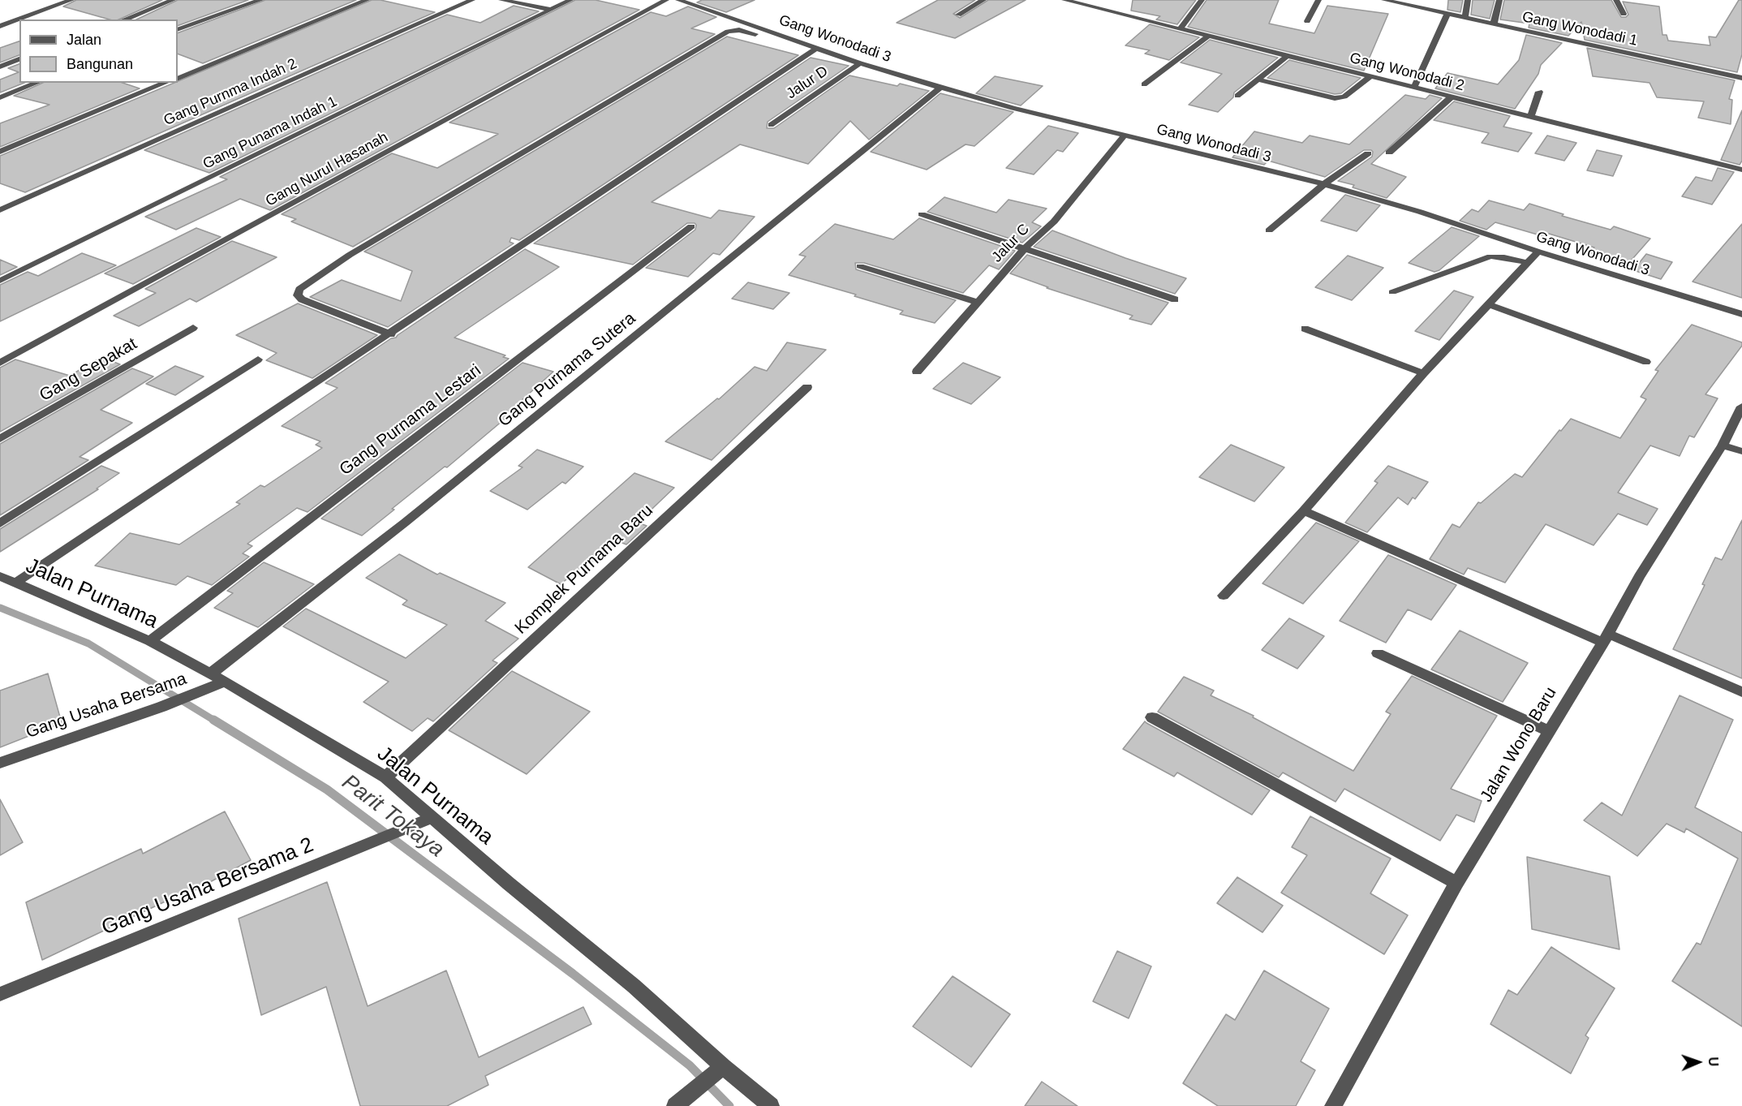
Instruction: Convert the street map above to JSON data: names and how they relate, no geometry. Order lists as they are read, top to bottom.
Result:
{
  "streets": {
    "street": [
      "Gang Wonodadi 1",
      "Gang Wonodadi 3",
      "Gang Wonodadi 2",
      "Jalur D",
      "Gang Purnma Indah 2",
      "Gang Punama Indah 1",
      "Gang Nurul Hasanah",
      "Jalur C",
      "Gang Sepakat",
      "Gang Purnama Sutera",
      "Gang Purnama Lestari",
      "Komplek Purnama Baru",
      "Jalan Purnama",
      "Gang Usaha Bersama",
      "Jalan Wono Baru",
      "Gang Usaha Bersama 2"
    ]
  },
  "crossings": [
    ["Gang Wonodadi 3", "Jalur D"],
    ["Gang Wonodadi 3", "Jalur C"],
    ["Gang Wonodadi 3", "Gang Purnama Sutera"],
    ["Gang Purnama Sutera", "Jalan Purnama"],
    ["Gang Purnama Lestari", "Jalan Purnama"],
    ["Komplek Purnama Baru", "Jalan Purnama"],
    ["Jalan Purnama", "Gang Usaha Bersama"],
    ["Jalan Purnama", "Gang Usaha Bersama 2"]
  ],
  "water": ["Parit Tokaya"],
  "legend": ["Jalan", "Bangunan"],
  "north": "right"
}
